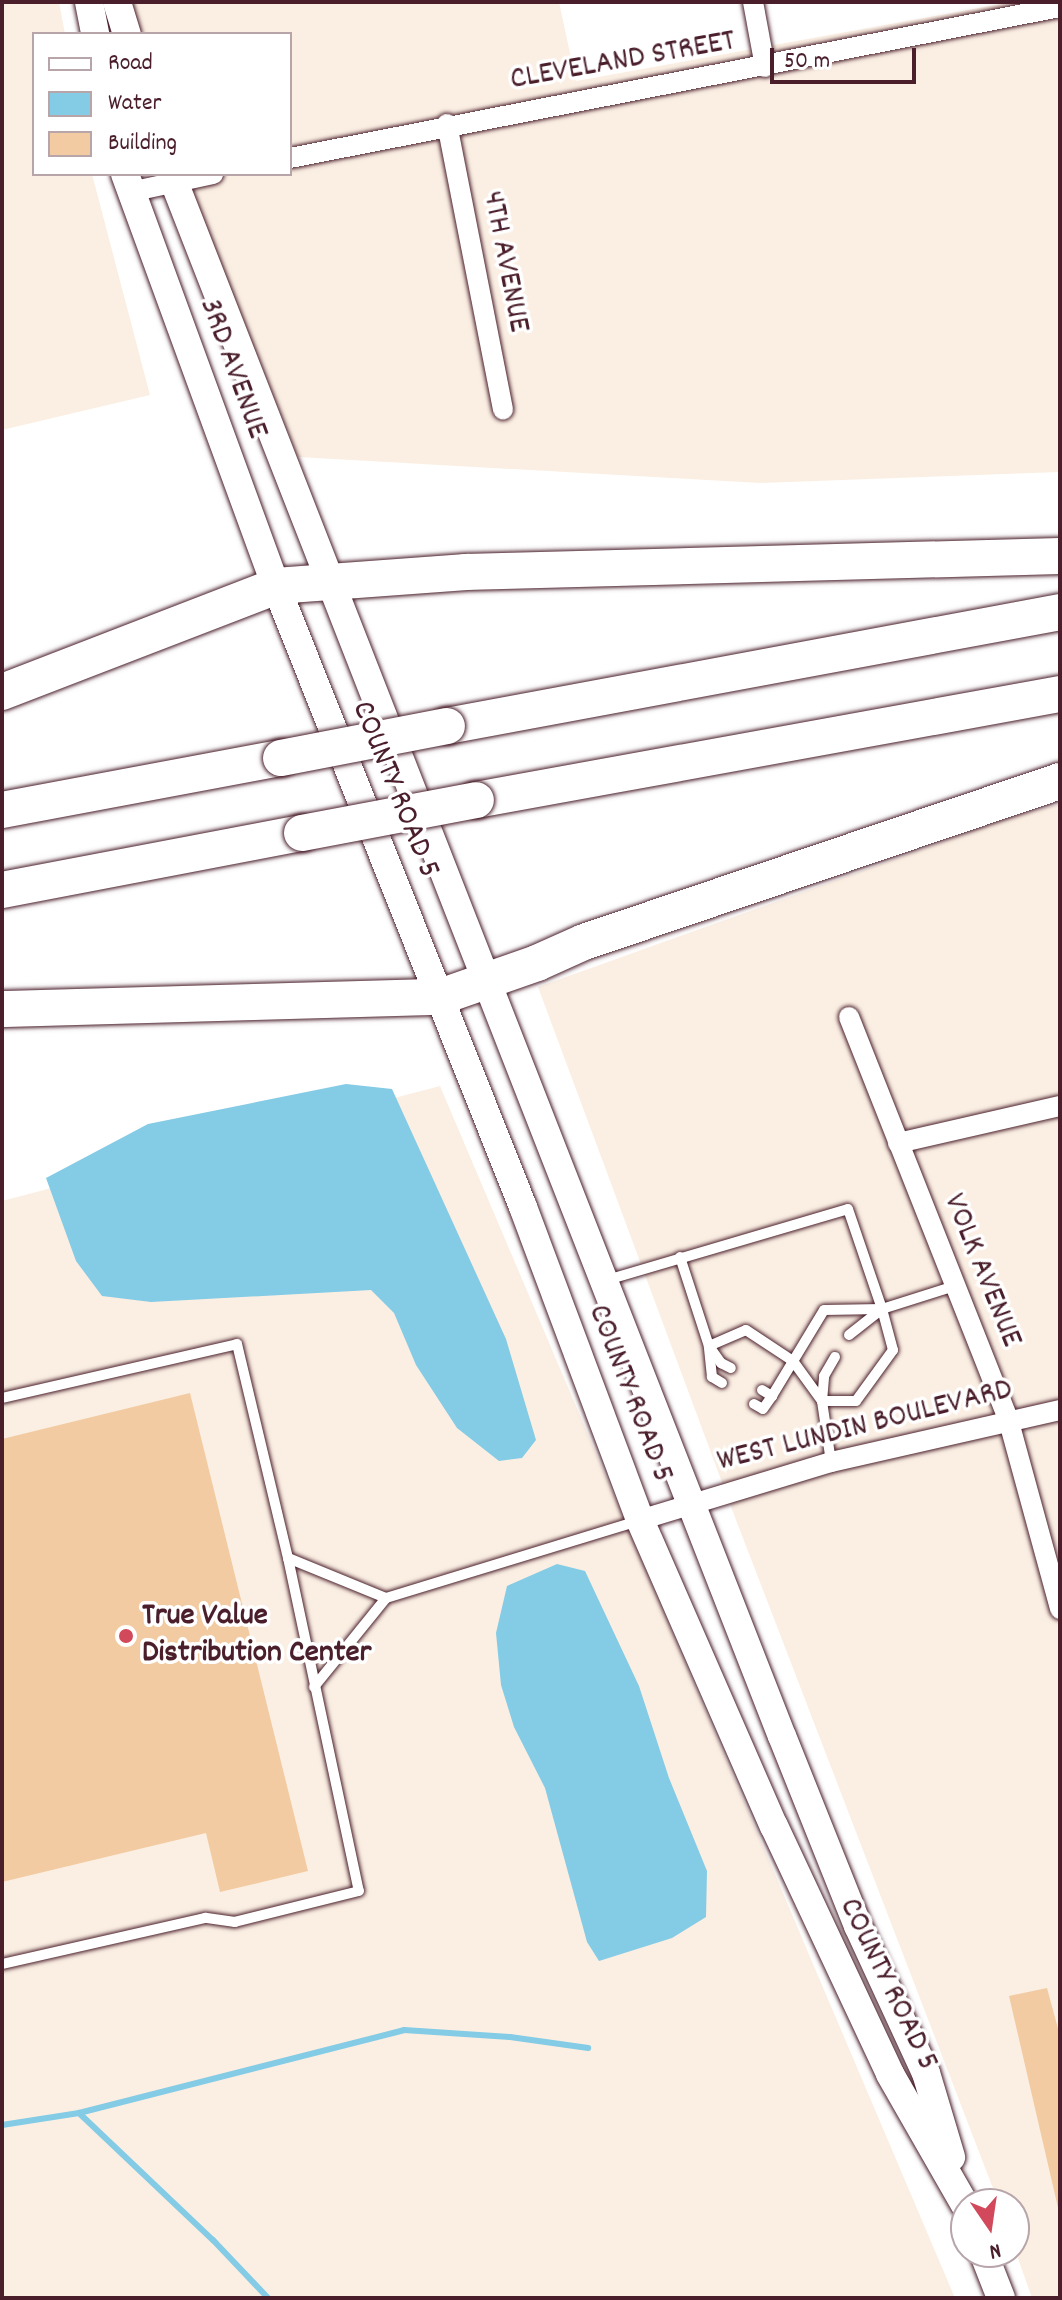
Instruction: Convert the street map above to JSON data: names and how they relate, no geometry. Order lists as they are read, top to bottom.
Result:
{
  "streets": {
    "street": [
      "CLEVELAND STREET",
      "4TH AVENUE",
      "3RD AVENUE",
      "COUNTY ROAD 5",
      "VOLK AVENUE",
      "WEST LUNDIN BOULEVARD"
    ]
  },
  "crossings": [
    ["CLEVELAND STREET", "4TH AVENUE"],
    ["3RD AVENUE", "COUNTY ROAD 5"],
    ["COUNTY ROAD 5", "WEST LUNDIN BOULEVARD"],
    ["VOLK AVENUE", "WEST LUNDIN BOULEVARD"]
  ],
  "places": ["True Value Distribution Center"],
  "legend": ["Road", "Water", "Building"],
  "scale_bar": "50 m",
  "north": "bottom"
}
